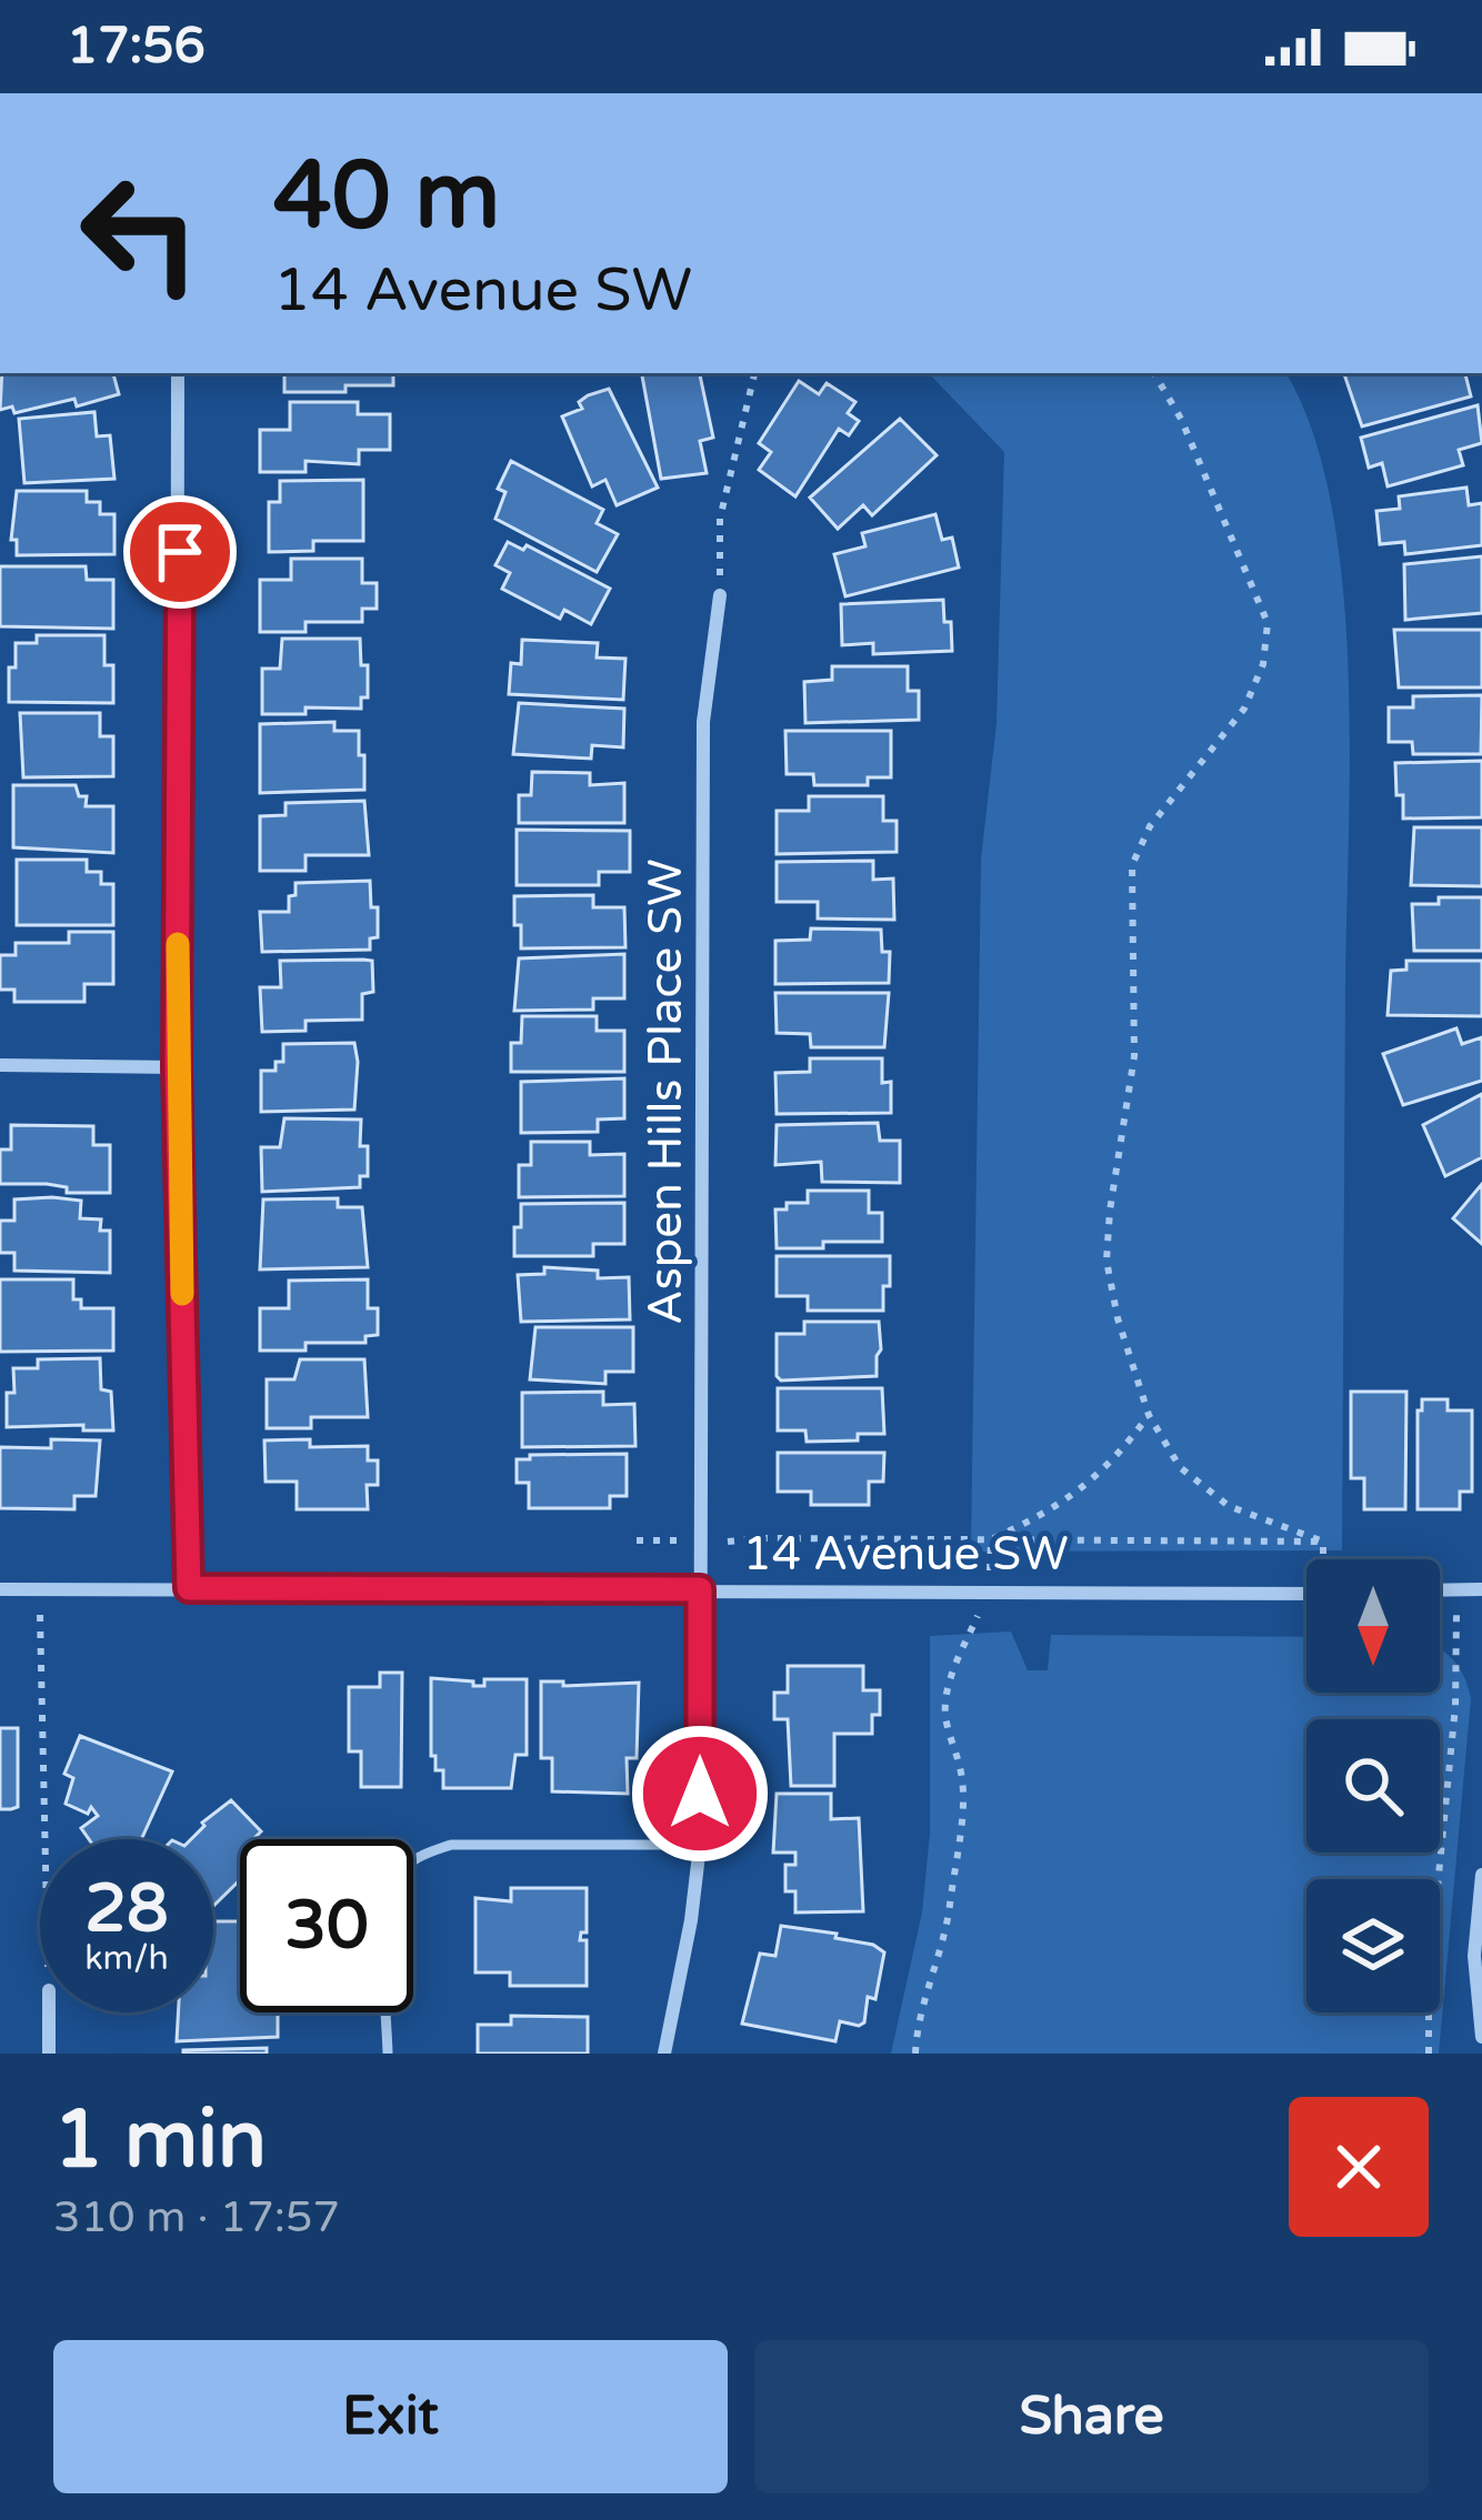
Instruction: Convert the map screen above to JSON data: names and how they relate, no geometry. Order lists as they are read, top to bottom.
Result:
{
  "streets": {
    "street": ["Aspen Hills Place SW", "14 Avenue SW"]
  },
  "crossings": [
    ["Aspen Hills Place SW", "14 Avenue SW"]
  ],
  "north": "bottom",
  "page": {
    "status": "17:56",
    "turn": ["40 m", "14 Avenue SW"],
    "speed": "28 km/h",
    "limit": "30",
    "heading": ["1 min", "310 m · 17:57"],
    "buttons": ["Exit", "Share"]
  }
}
